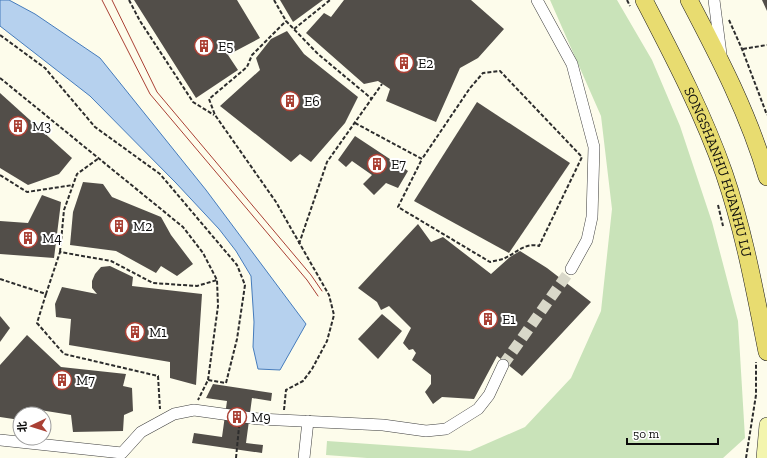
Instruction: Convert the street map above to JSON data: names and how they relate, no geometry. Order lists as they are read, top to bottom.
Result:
{
  "streets": {
    "main road": ["SONGSHANHU HUANHU LU"]
  },
  "places": {
    "building": [
      "E5",
      "E2",
      "E6",
      "M3",
      "E7",
      "M2",
      "M4",
      "E1",
      "M1",
      "M7",
      "M9"
    ]
  },
  "scale_bar": "50 m",
  "north": "left"
}
